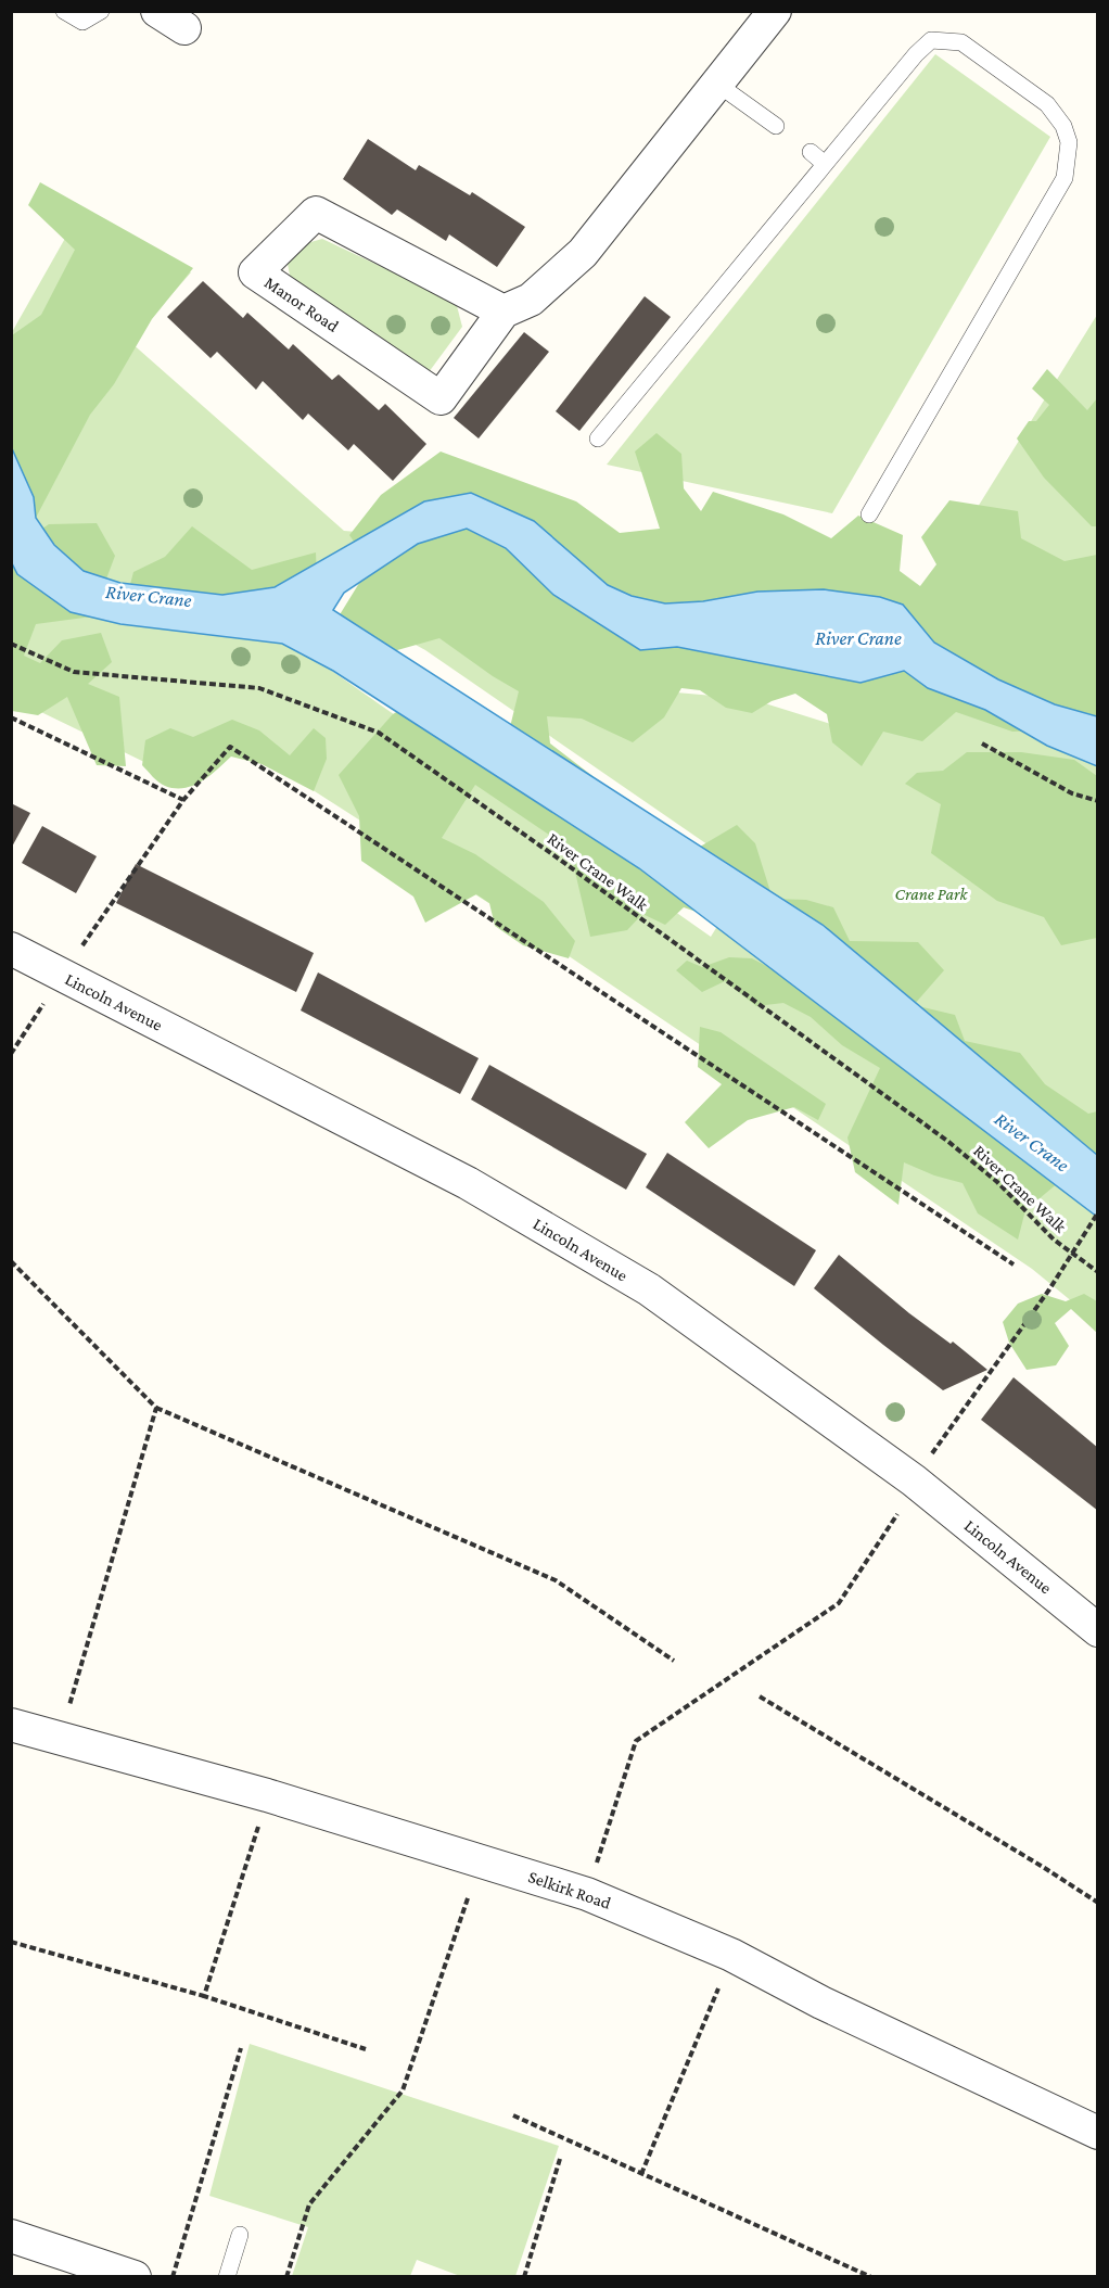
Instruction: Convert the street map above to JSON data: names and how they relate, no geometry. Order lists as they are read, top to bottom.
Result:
{
  "streets": {
    "street": ["Manor Road", "Lincoln Avenue", "Selkirk Road"],
    "path": ["River Crane Walk"]
  },
  "water": ["River Crane"],
  "parks": ["Crane Park"]
}
